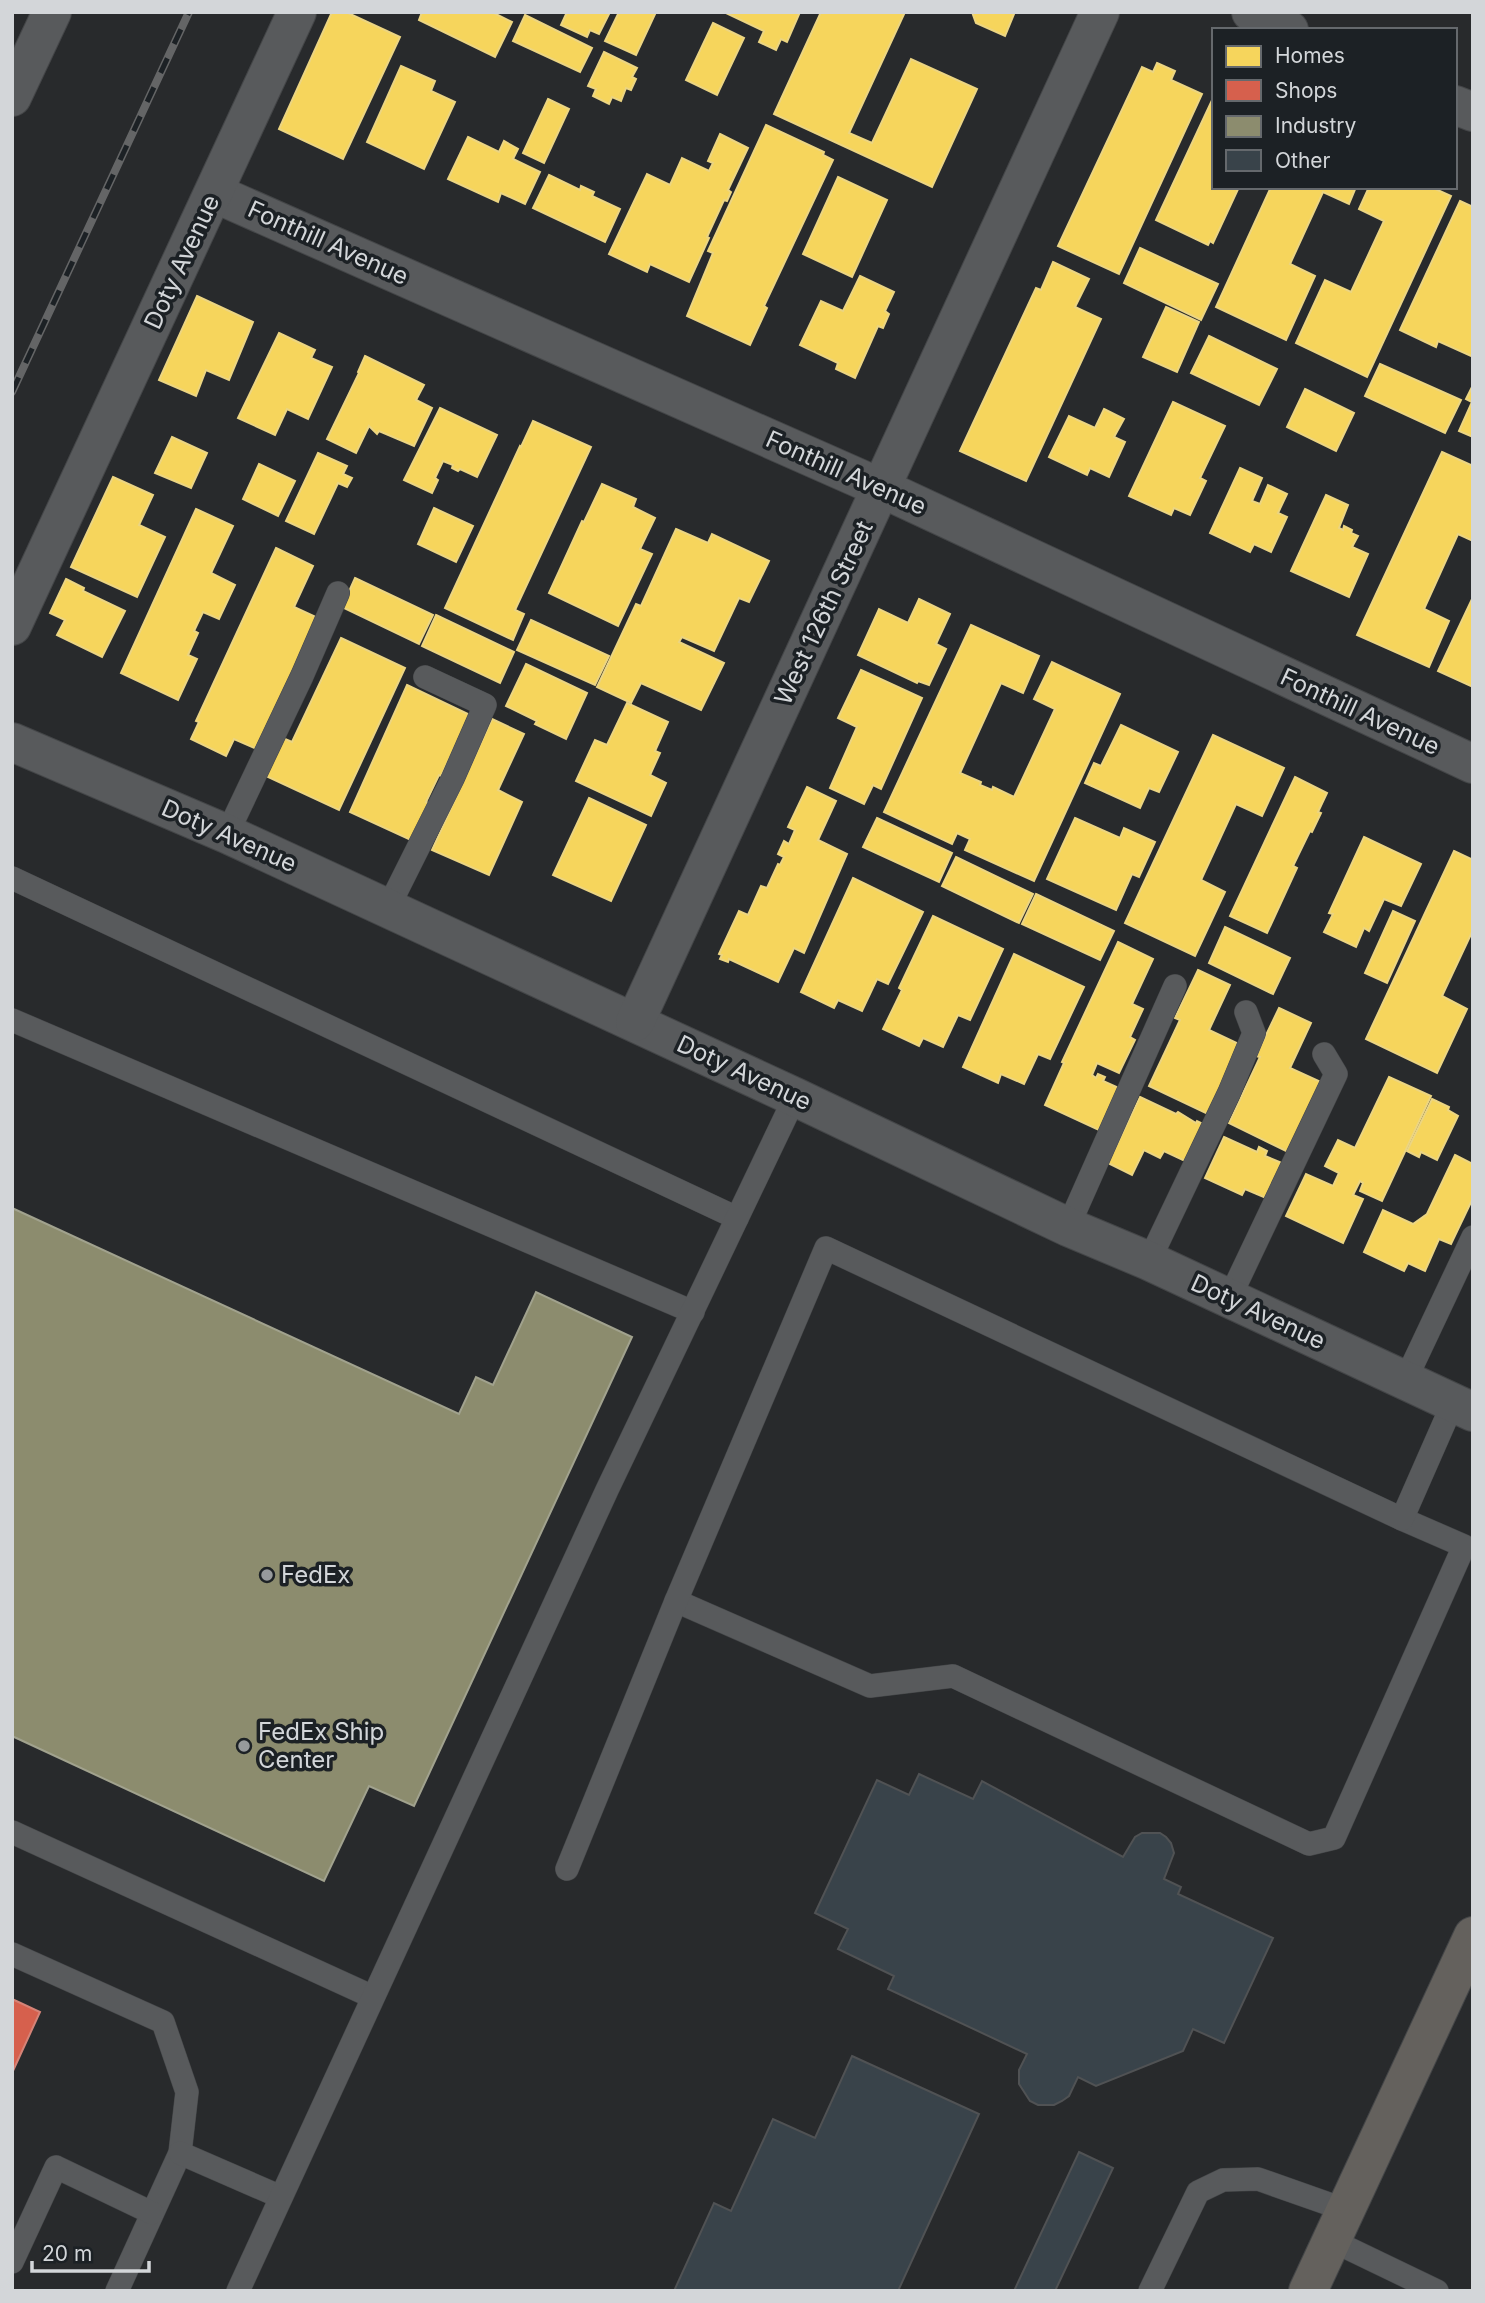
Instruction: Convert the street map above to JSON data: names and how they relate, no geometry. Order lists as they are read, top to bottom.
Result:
{
  "streets": {
    "street": ["Fonthill Avenue", "Doty Avenue", "West 126th Street"]
  },
  "crossings": [
    ["Fonthill Avenue", "Doty Avenue"],
    ["Fonthill Avenue", "West 126th Street"],
    ["Doty Avenue", "West 126th Street"]
  ],
  "places": ["FedEx", "FedEx Ship Center"],
  "legend": [
    "Homes",
    "Shops",
    "Industry",
    "Other"
  ],
  "scale_bar": "20 m"
}
